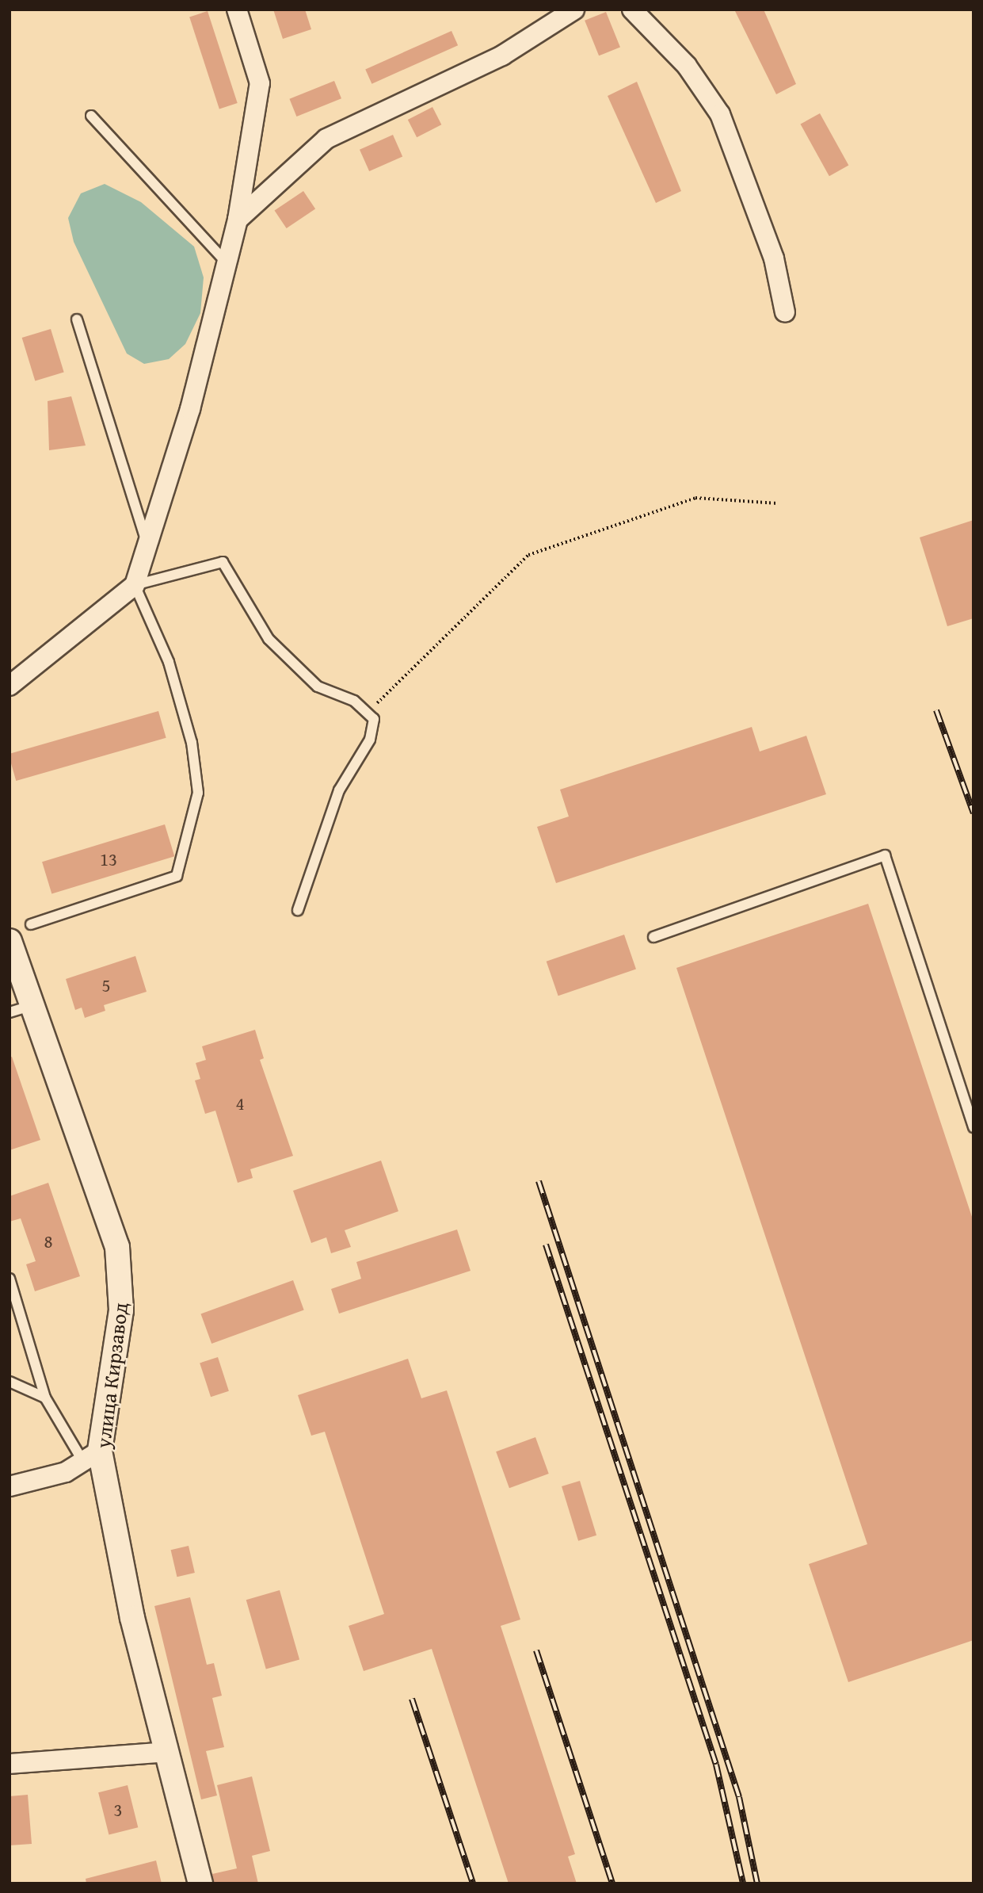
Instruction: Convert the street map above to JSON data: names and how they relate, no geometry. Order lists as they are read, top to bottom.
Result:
{
  "streets": {
    "street": ["улица Кирзавод"]
  },
  "house_numbers": [
    "13",
    "5",
    "4",
    "8",
    "3"
  ]
}
